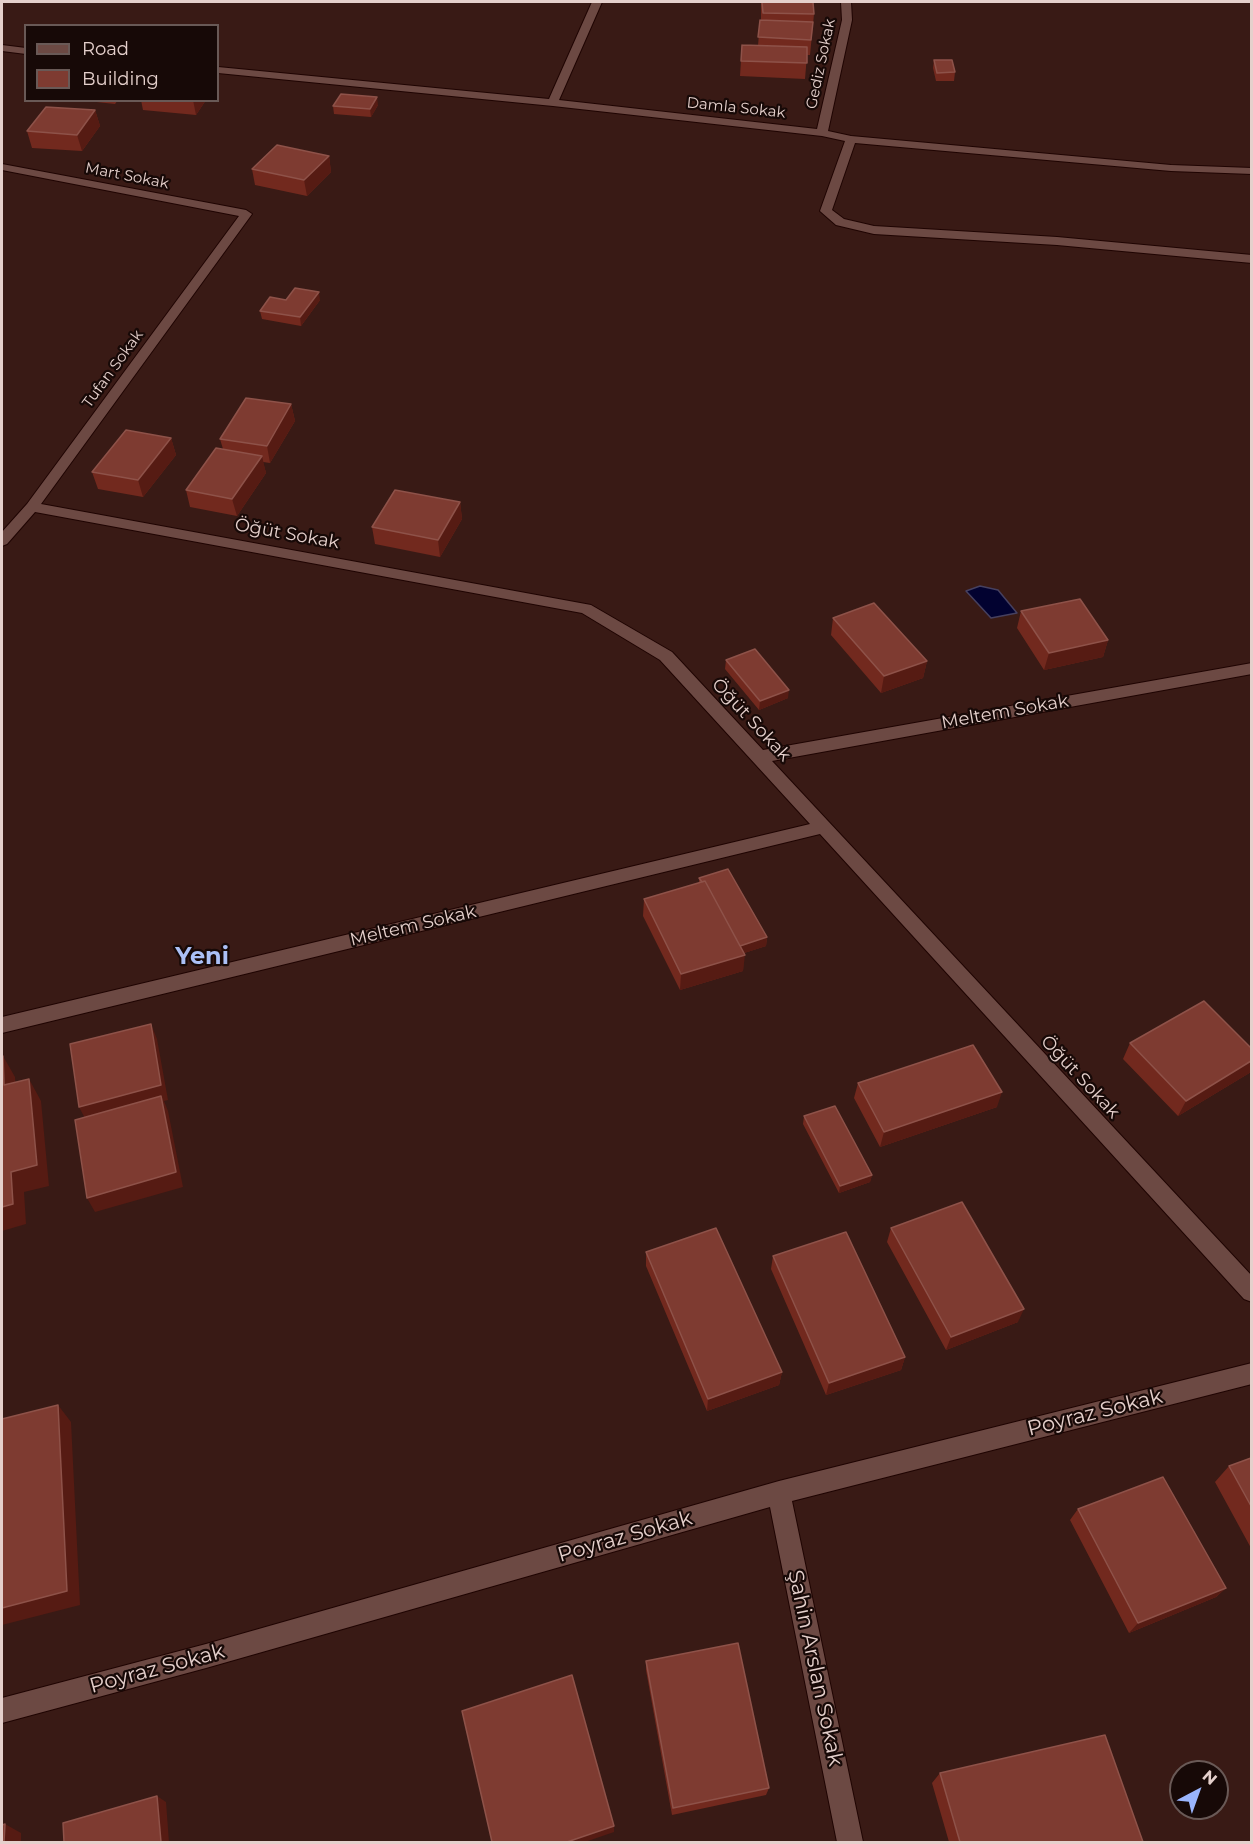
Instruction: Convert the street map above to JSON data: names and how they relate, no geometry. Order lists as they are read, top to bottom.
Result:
{
  "streets": {
    "street": [
      "Gediz Sokak",
      "Damla Sokak",
      "Mart Sokak",
      "Tufan Sokak",
      "Öğüt Sokak",
      "Meltem Sokak",
      "Poyraz Sokak",
      "Şahin Arslan Sokak"
    ]
  },
  "crossings": [
    ["Gediz Sokak", "Damla Sokak"],
    ["Mart Sokak", "Tufan Sokak"],
    ["Tufan Sokak", "Öğüt Sokak"],
    ["Öğüt Sokak", "Meltem Sokak"],
    ["Poyraz Sokak", "Şahin Arslan Sokak"]
  ],
  "districts": ["Yeni"],
  "legend": ["Road", "Building"],
  "north": "top right"
}
